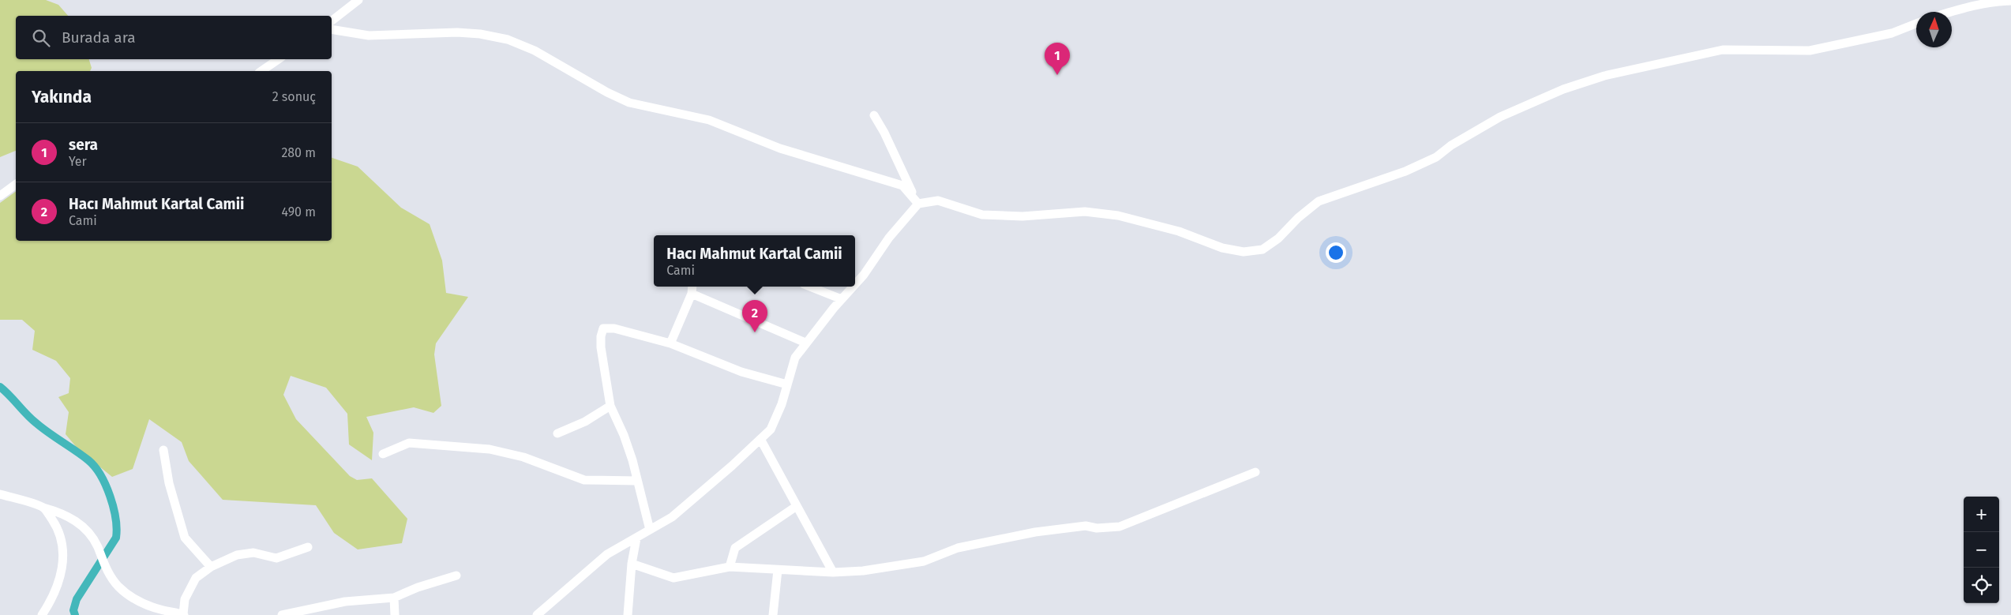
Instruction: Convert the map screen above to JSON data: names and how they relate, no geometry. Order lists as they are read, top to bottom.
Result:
{
  "north": "top",
  "page": {
    "search": "Burada ara",
    "pins": ["1", "2"],
    "heading": ["Yakında", "2 sonuç"],
    "list": [
      {
        "mark": "1",
        "name": "sera",
        "note": "Yer",
        "value": "280 m"
      },
      {
        "mark": "2",
        "name": "Hacı Mahmut Kartal Camii",
        "note": "Cami",
        "value": "490 m"
      }
    ],
    "popup": ["Hacı Mahmut Kartal Camii", "Cami"],
    "map_buttons": ["+", "−"]
  }
}
